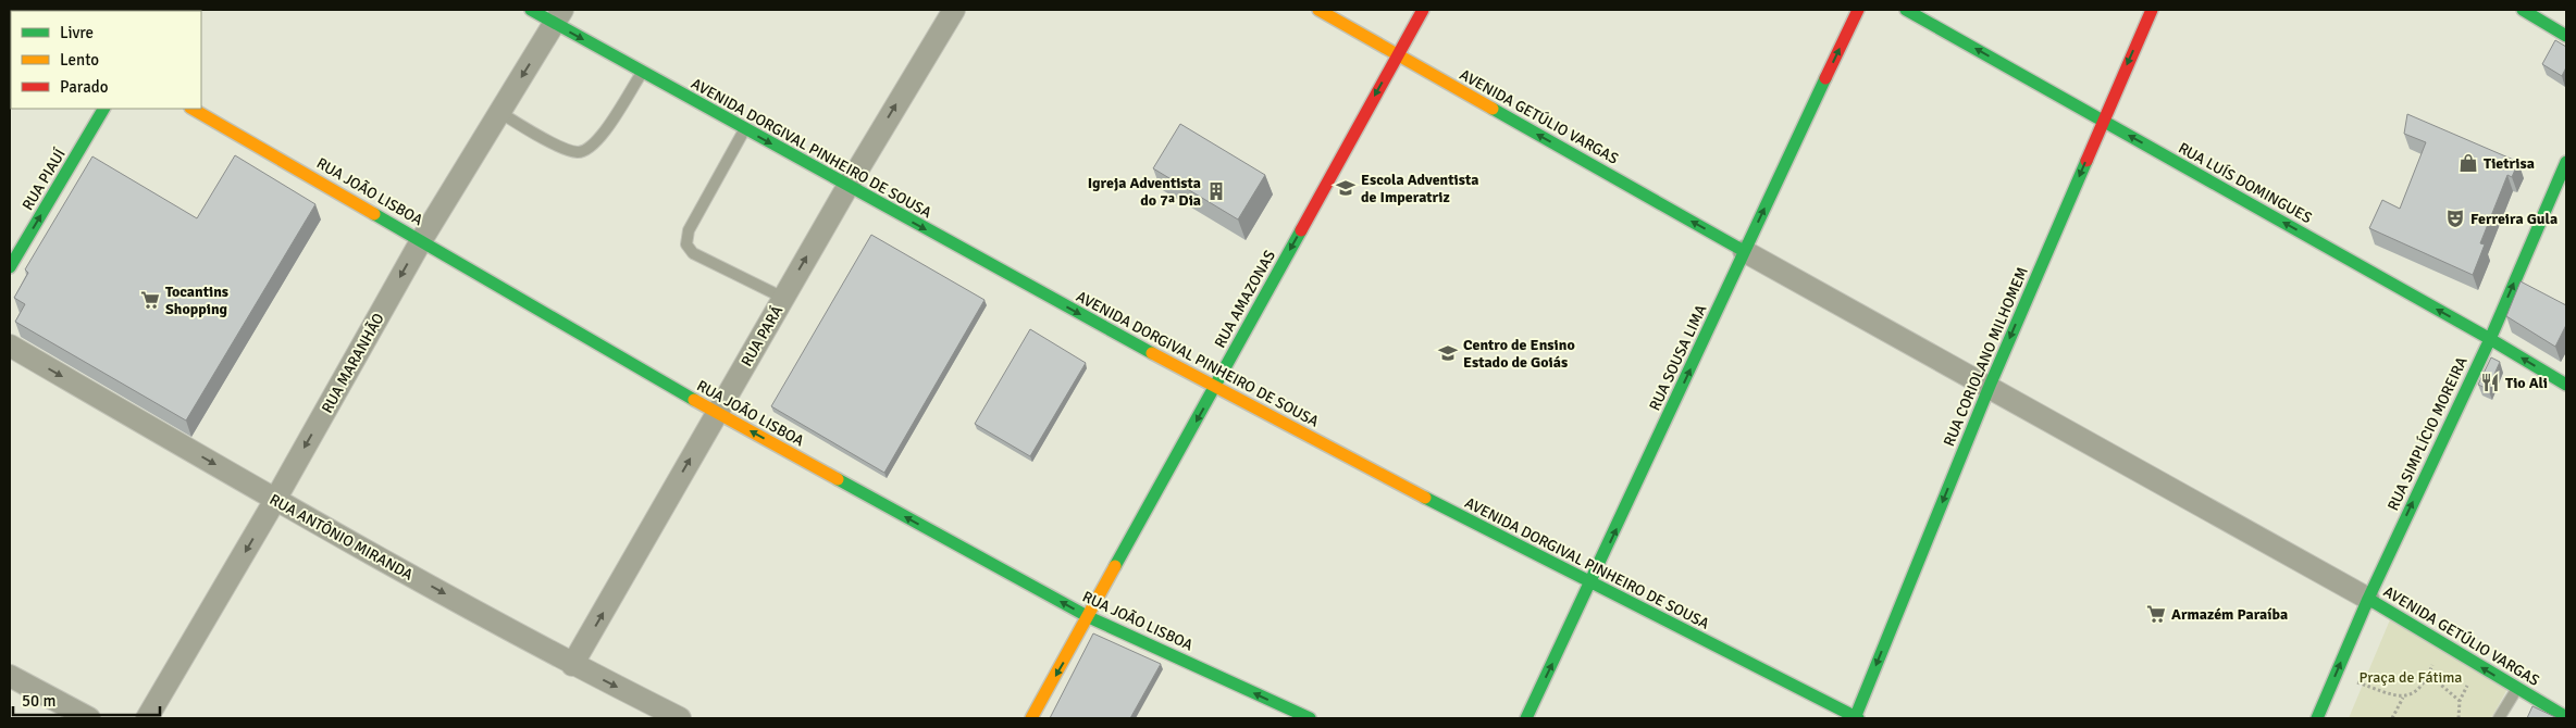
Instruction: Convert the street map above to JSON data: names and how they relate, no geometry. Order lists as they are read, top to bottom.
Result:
{
  "streets": {
    "main road": [
      "AVENIDA GETÚLIO VARGAS",
      "AVENIDA DORGIVAL PINHEIRO DE SOUSA",
      "RUA PIAUÍ",
      "RUA LUÍS DOMINGUES",
      "RUA JOÃO LISBOA",
      "RUA AMAZONAS",
      "RUA CORIOLANO MILHOMEM",
      "RUA SOUSA LIMA",
      "RUA SIMPLÍCIO MOREIRA"
    ],
    "street": ["RUA PARÁ", "RUA MARANHÃO", "RUA ANTÔNIO MIRANDA"]
  },
  "crossings": [
    ["AVENIDA GETÚLIO VARGAS", "RUA AMAZONAS"],
    ["AVENIDA GETÚLIO VARGAS", "RUA SOUSA LIMA"],
    ["AVENIDA GETÚLIO VARGAS", "RUA SIMPLÍCIO MOREIRA"],
    ["AVENIDA DORGIVAL PINHEIRO DE SOUSA", "RUA AMAZONAS"],
    ["AVENIDA DORGIVAL PINHEIRO DE SOUSA", "RUA PARÁ"],
    ["AVENIDA DORGIVAL PINHEIRO DE SOUSA", "RUA CORIOLANO MILHOMEM"],
    ["AVENIDA DORGIVAL PINHEIRO DE SOUSA", "RUA SOUSA LIMA"],
    ["AVENIDA DORGIVAL PINHEIRO DE SOUSA", "RUA MARANHÃO"],
    ["RUA LUÍS DOMINGUES", "RUA CORIOLANO MILHOMEM"],
    ["RUA LUÍS DOMINGUES", "RUA SIMPLÍCIO MOREIRA"],
    ["RUA JOÃO LISBOA", "RUA AMAZONAS"],
    ["RUA JOÃO LISBOA", "RUA PARÁ"],
    ["RUA JOÃO LISBOA", "RUA MARANHÃO"],
    ["RUA PARÁ", "RUA ANTÔNIO MIRANDA"],
    ["RUA MARANHÃO", "RUA ANTÔNIO MIRANDA"]
  ],
  "one_way": [
    "AVENIDA GETÚLIO VARGAS",
    "AVENIDA DORGIVAL PINHEIRO DE SOUSA",
    "RUA PIAUÍ",
    "RUA LUÍS DOMINGUES",
    "RUA JOÃO LISBOA",
    "RUA AMAZONAS",
    "RUA PARÁ",
    "RUA CORIOLANO MILHOMEM",
    "RUA SOUSA LIMA",
    "RUA MARANHÃO",
    "RUA SIMPLÍCIO MOREIRA",
    "RUA ANTÔNIO MIRANDA"
  ],
  "parks": ["Praça de Fátima"],
  "places": {
    "shop": ["Tietrisa"],
    "school or university": ["Escola Adventista de Imperatriz", "Centro de Ensino Estado de Goiás"],
    "building": ["Igreja Adventista do 7ª Dia"],
    "theatre": ["Ferreira Gula"],
    "supermarket": ["Tocantins Shopping", "Armazém Paraíba"],
    "restaurant": ["Tio Ali"]
  },
  "legend": ["Livre", "Lento", "Parado"],
  "scale_bar": "50 m"
}
